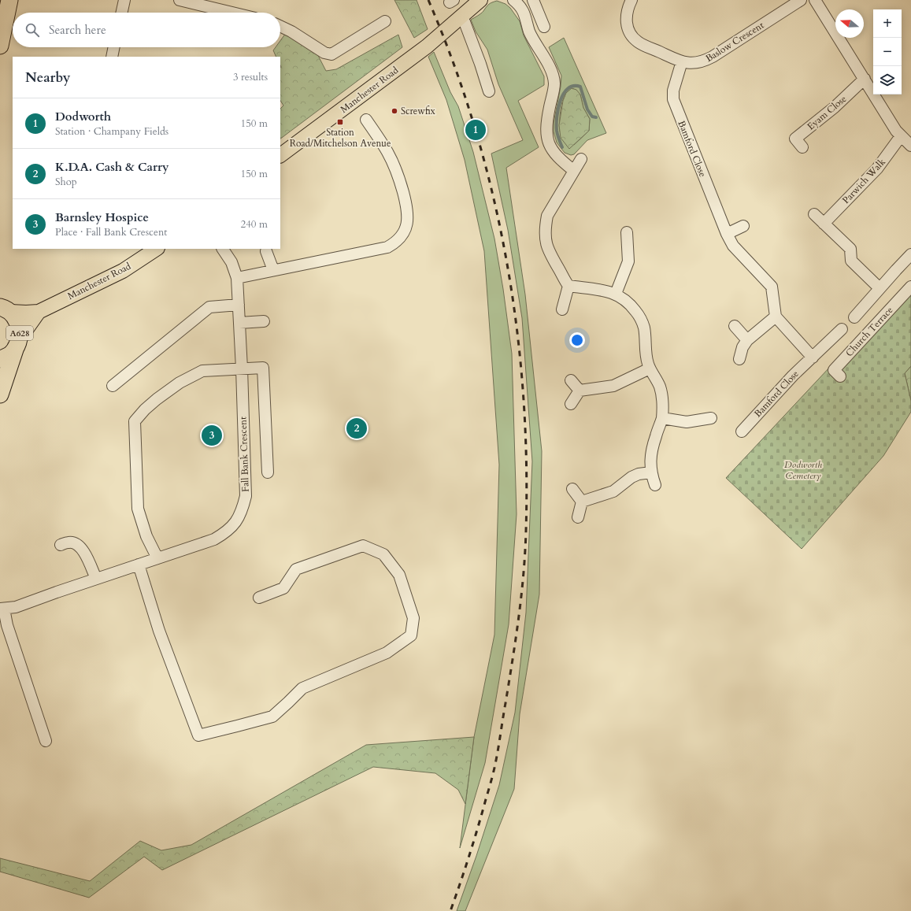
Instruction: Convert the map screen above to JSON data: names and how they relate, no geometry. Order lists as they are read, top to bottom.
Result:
{
  "streets": {
    "highway": ["Manchester Road", "A628"],
    "street": [
      "Baslow Crescent",
      "Eyam Close",
      "Bamford Close",
      "Parwich Walk",
      "Church Terrace",
      "Fall Bank Crescent"
    ]
  },
  "crossings": [
    ["Baslow Crescent", "Bamford Close"]
  ],
  "parks": ["Dodworth Cemetery"],
  "places": {
    "other": ["Screwfix"],
    "transit": ["Station Road/Mitchelson Avenue"]
  },
  "north": "left",
  "page": {
    "map_buttons": ["+", "−"],
    "search": "Search here",
    "heading": ["Nearby", "3 results"],
    "list": [
      {
        "mark": "1",
        "name": "Dodworth",
        "note": "Station · Champany Fields",
        "value": "150 m"
      },
      {
        "mark": "2",
        "name": "K.D.A. Cash & Carry",
        "note": "Shop",
        "value": "150 m"
      },
      {
        "mark": "3",
        "name": "Barnsley Hospice",
        "note": "Place · Fall Bank Crescent",
        "value": "240 m"
      }
    ],
    "pins": ["1", "2", "3"]
  }
}
